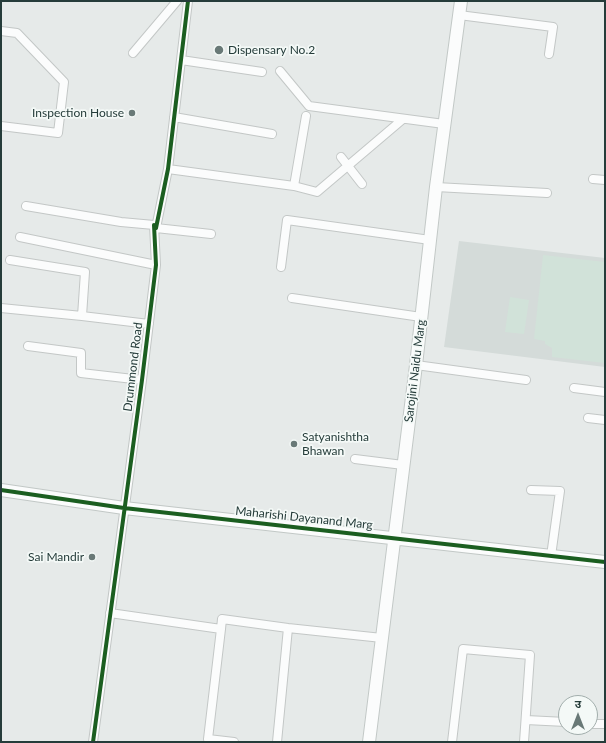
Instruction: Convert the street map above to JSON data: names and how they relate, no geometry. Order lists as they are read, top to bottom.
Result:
{
  "streets": {
    "main road": ["Sarojini Naidu Marg", "Maharishi Dayanand Marg"],
    "street": ["Drummond Road"]
  },
  "crossings": [
    ["Drummond Road", "Maharishi Dayanand Marg"],
    ["Sarojini Naidu Marg", "Maharishi Dayanand Marg"]
  ],
  "places": [
    "Dispensary No.2",
    "Inspection House",
    "Satyanishtha Bhawan",
    "Sai Mandir"
  ],
  "north": "top"
}
